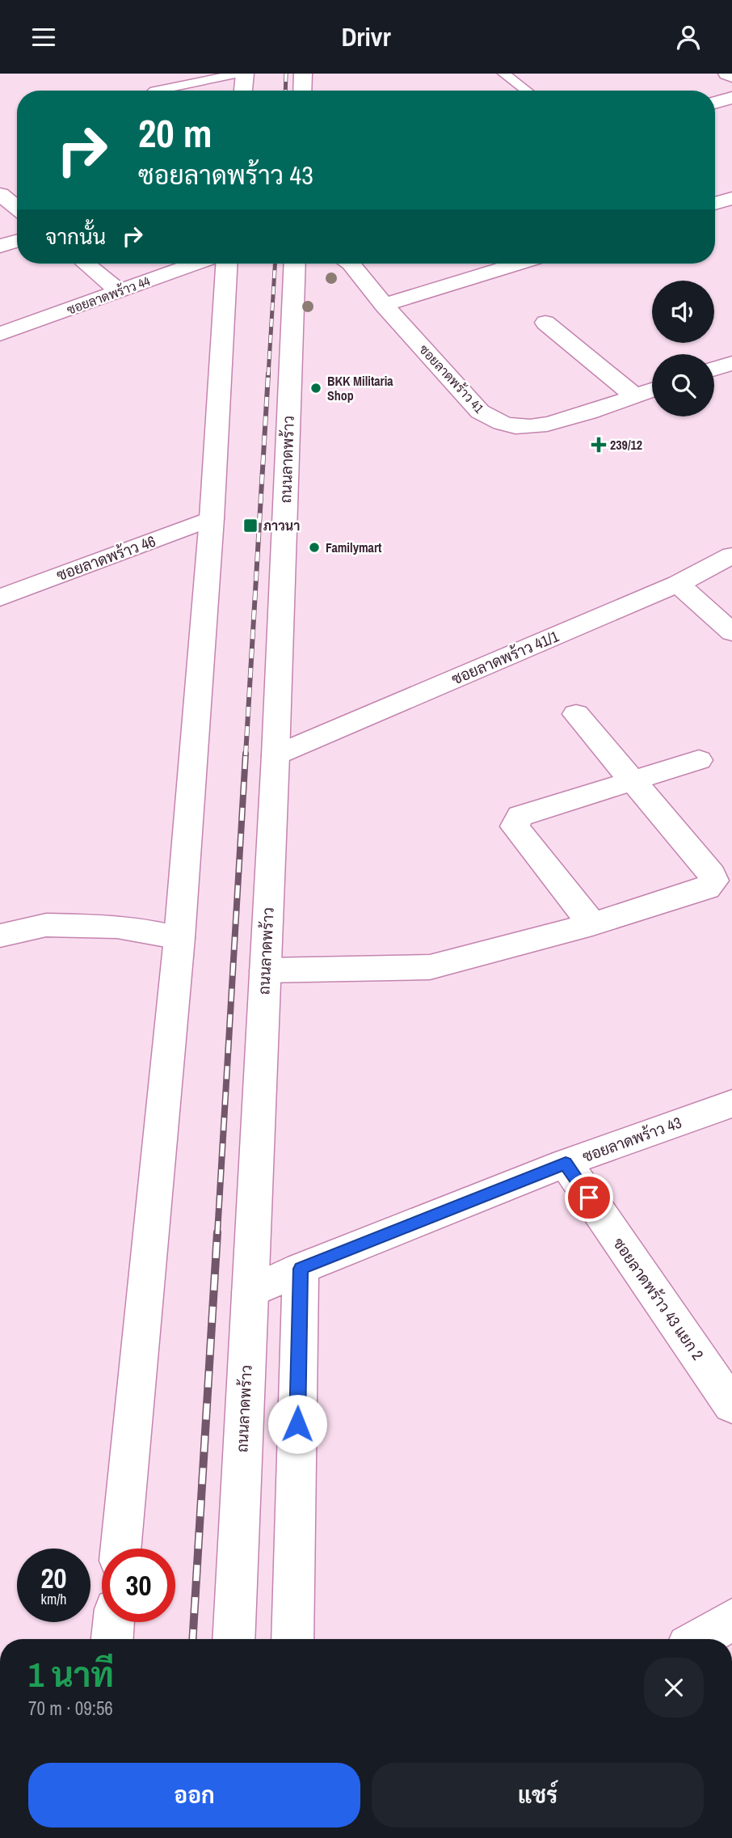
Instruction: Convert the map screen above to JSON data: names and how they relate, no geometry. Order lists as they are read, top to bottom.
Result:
{
  "streets": {
    "street": [
      "ซอยลาดพร้าว 44",
      "ซอยลาดพร้าว 41",
      "ถนนลาดพร้าว",
      "ซอยลาดพร้าว 46",
      "ซอยลาดพร้าว 41/1",
      "ซอยลาดพร้าว 43",
      "ซอยลาดพร้าว 43 แยก 2"
    ]
  },
  "crossings": [
    ["ถนนลาดพร้าว", "ซอยลาดพร้าว 41/1"],
    ["ถนนลาดพร้าว", "ซอยลาดพร้าว 43"],
    ["ซอยลาดพร้าว 43", "ซอยลาดพร้าว 43 แยก 2"]
  ],
  "places": {
    "other": ["BKK Militaria Shop", "Familymart"],
    "health": ["239/12"],
    "transit": ["ภาวนา"]
  },
  "page": {
    "header": "Drivr",
    "turn": ["20 m", "ซอยลาดพร้าว 43"],
    "then": "จากนั้น",
    "speed": "20 km/h",
    "limit": "30",
    "heading": ["1 นาที", "70 m · 09:56"],
    "buttons": ["ออก", "แชร์"]
  }
}
